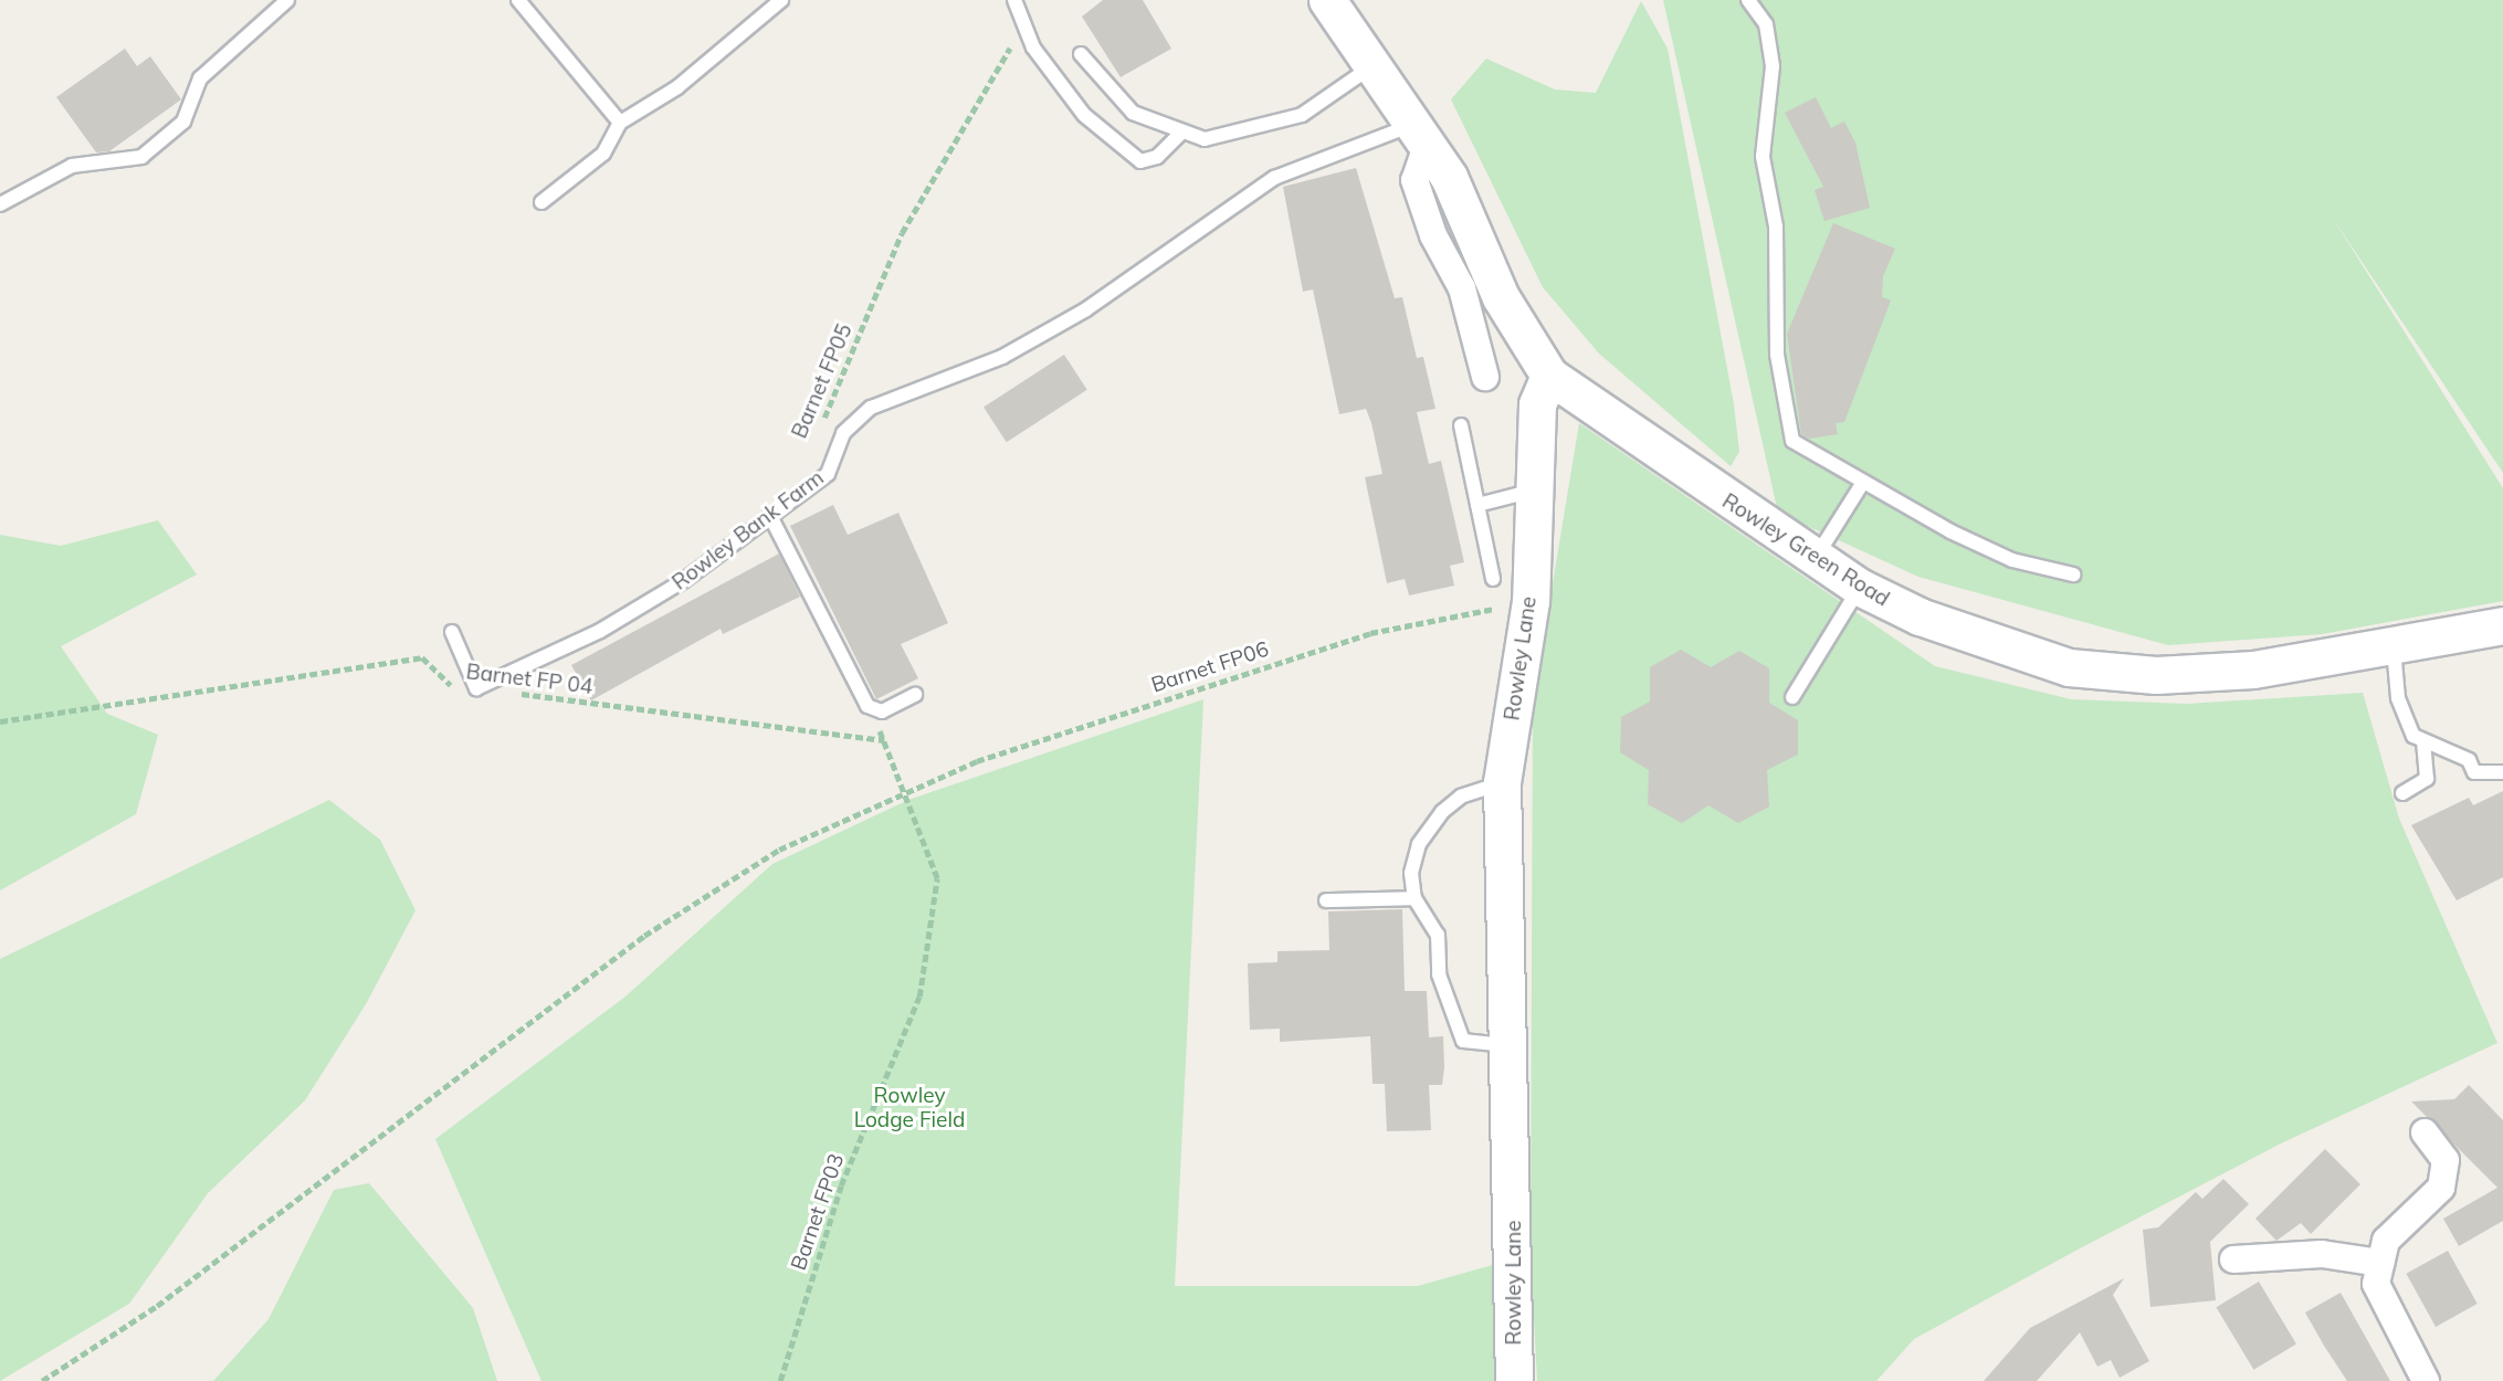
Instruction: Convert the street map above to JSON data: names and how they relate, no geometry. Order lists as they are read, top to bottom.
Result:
{
  "streets": {
    "street": ["Rowley Green Road", "Rowley Lane"],
    "lane": ["Rowley Bank Farm"],
    "path": [
      "Barnet FP05",
      "Barnet FP06",
      "Barnet FP 04",
      "Barnet FP03"
    ]
  },
  "crossings": [
    ["Rowley Bank Farm", "Barnet FP 04"],
    ["Rowley Green Road", "Rowley Lane"],
    ["Rowley Lane", "Barnet FP06"],
    ["Barnet FP06", "Barnet FP03"]
  ],
  "parks": ["Rowley Lodge Field"]
}
